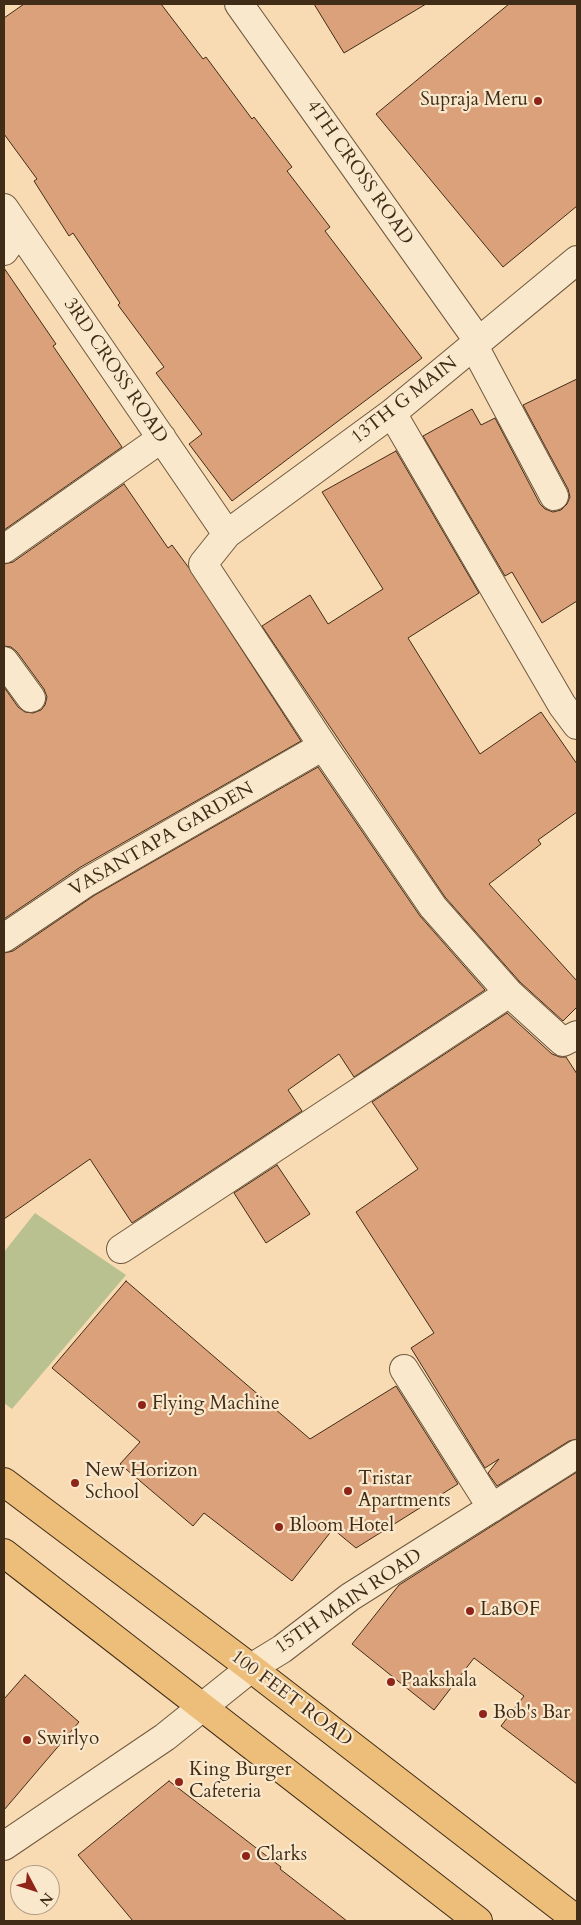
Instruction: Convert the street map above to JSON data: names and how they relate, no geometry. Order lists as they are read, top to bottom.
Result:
{
  "streets": {
    "main road": ["100 FEET ROAD"],
    "street": [
      "4TH CROSS ROAD",
      "3RD CROSS ROAD",
      "13TH G MAIN",
      "VASANTAPA GARDEN",
      "15TH MAIN ROAD"
    ]
  },
  "crossings": [
    ["4TH CROSS ROAD", "13TH G MAIN"],
    ["3RD CROSS ROAD", "13TH G MAIN"],
    ["13TH G MAIN", "VASANTAPA GARDEN"],
    ["15TH MAIN ROAD", "100 FEET ROAD"]
  ],
  "places": [
    "Supraja Meru",
    "Flying Machine",
    "New Horizon School",
    "Tristar Apartments",
    "Bloom Hotel",
    "LaBOF",
    "Paakshala",
    "Bob's Bar",
    "Swirlyo",
    "King Burger Cafeteria",
    "Clarks"
  ],
  "north": "bottom right"
}
